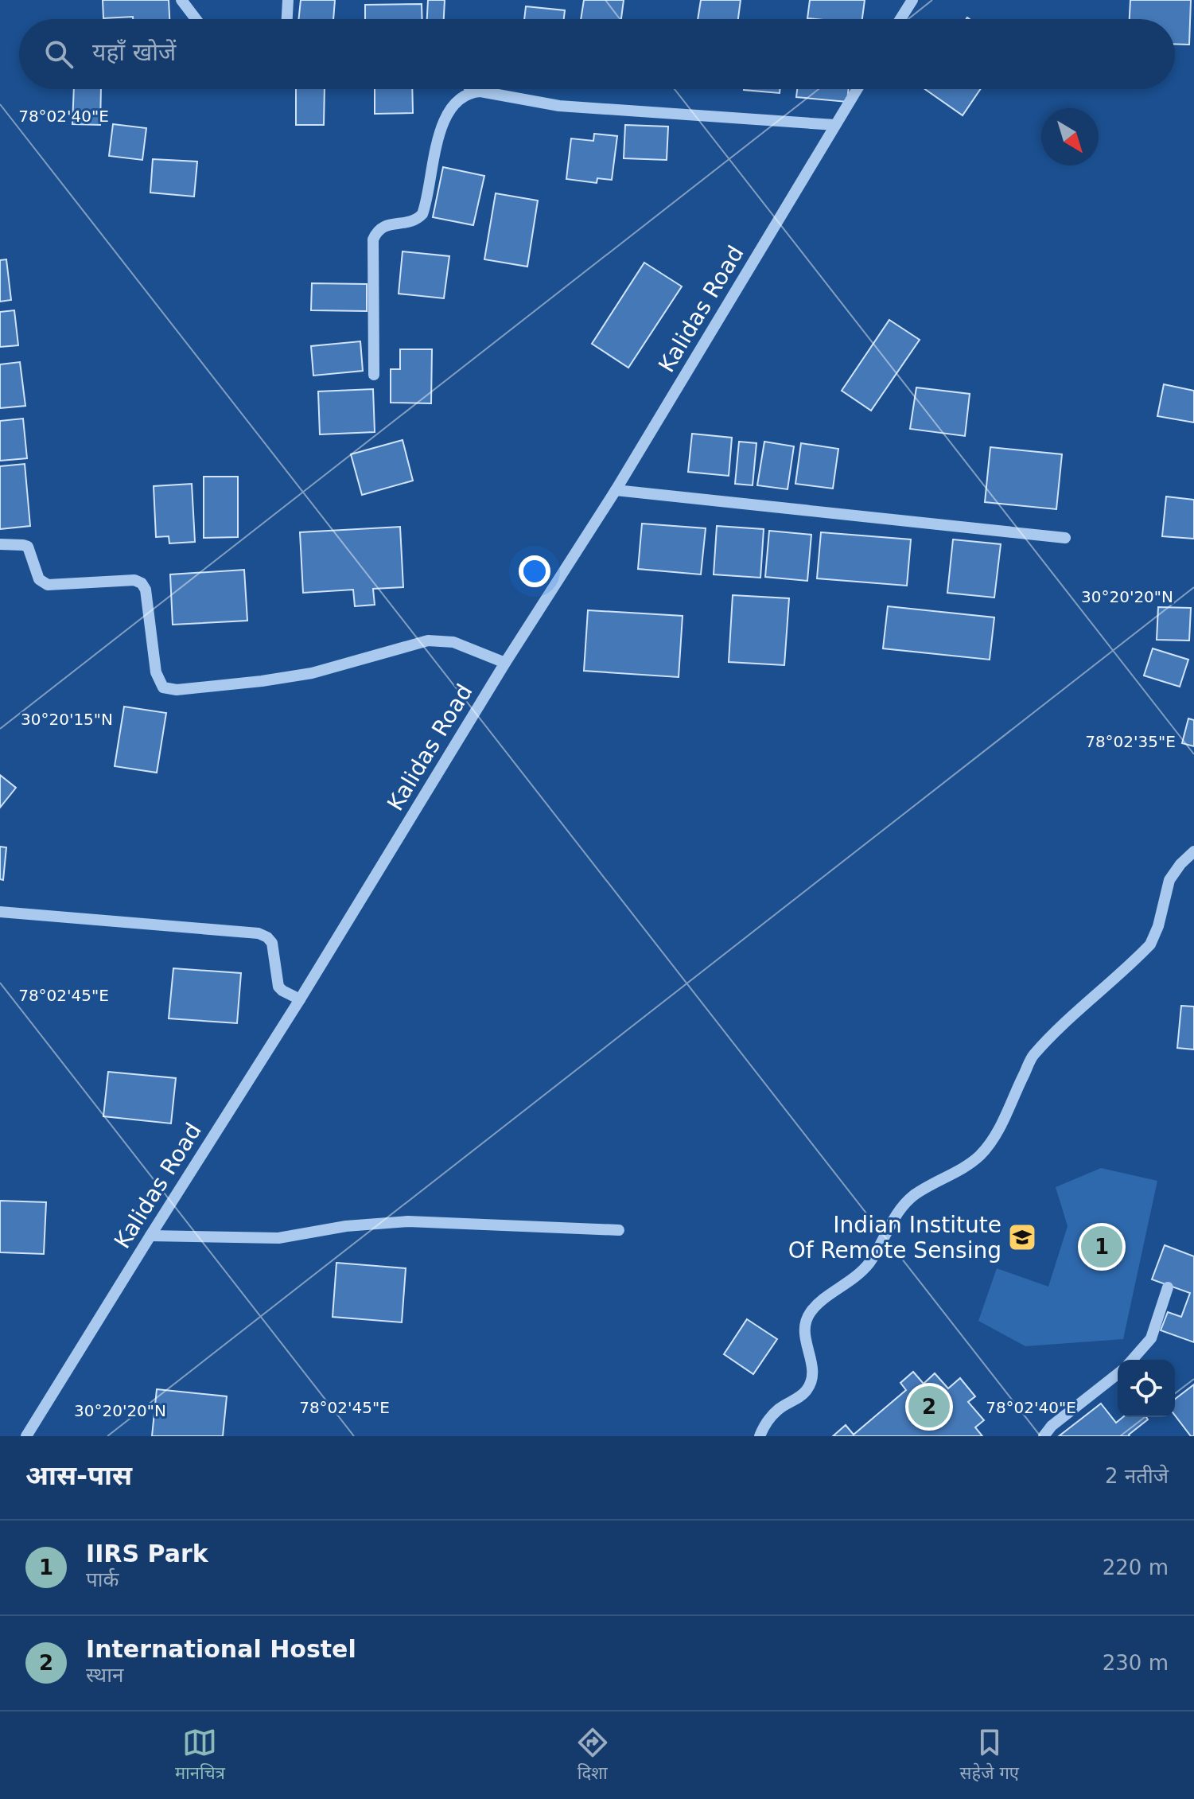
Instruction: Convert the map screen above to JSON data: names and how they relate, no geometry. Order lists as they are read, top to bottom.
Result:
{
  "streets": {
    "street": ["Kalidas Road"]
  },
  "places": {
    "school or university": ["Indian Institute Of Remote Sensing"]
  },
  "north": "bottom right",
  "page": {
    "search": "यहाँ खोजें",
    "pins": ["1", "2"],
    "heading": ["आस-पास", "2 नतीजे"],
    "list": [
      {
        "mark": "1",
        "name": "IIRS Park",
        "note": "पार्क",
        "value": "220 m"
      },
      {
        "mark": "2",
        "name": "International Hostel",
        "note": "स्थान",
        "value": "230 m"
      }
    ],
    "nav": ["मानचित्र", "दिशा", "सहेजे गए"]
  },
  "coordinates": [
    "78°02'40\"E",
    "30°20'20\"N",
    "30°20'15\"N",
    "78°02'35\"E",
    "78°02'45\"E"
  ]
}
